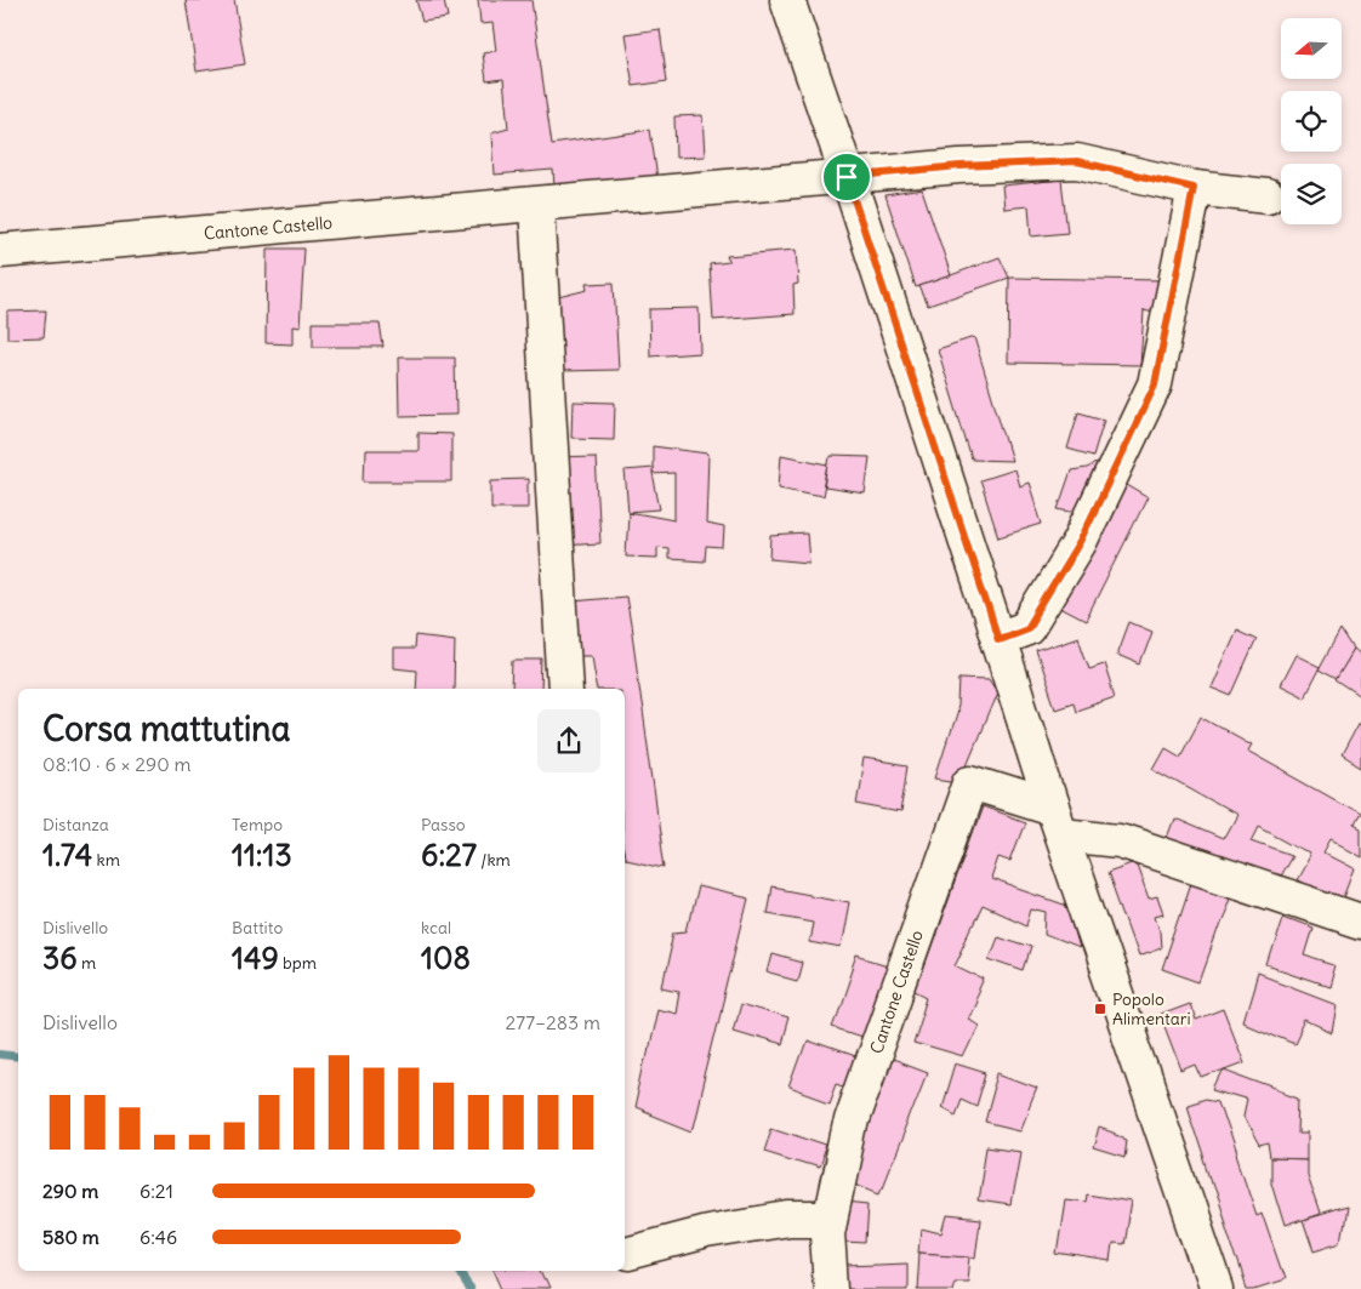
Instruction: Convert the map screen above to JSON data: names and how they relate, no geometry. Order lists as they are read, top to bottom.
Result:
{
  "streets": {
    "street": ["Cantone Castello"]
  },
  "places": {
    "transit": ["Popolo Alimentari"]
  },
  "north": "left",
  "page": {
    "heading": ["Corsa mattutina", "08:10 · 6 × 290 m"],
    "stats": [
      ["Distanza", "1.74 km"],
      ["Tempo", "11:13"],
      ["Passo", "6:27 /km"],
      ["Dislivello", "36 m"],
      ["Battito", "149 bpm"],
      ["kcal", "108"]
    ],
    "chart": ["Dislivello", "277–283 m"],
    "list": [
      {
        "name": "290 m",
        "note": "6:21"
      },
      {
        "name": "580 m",
        "note": "6:46"
      }
    ]
  }
}
